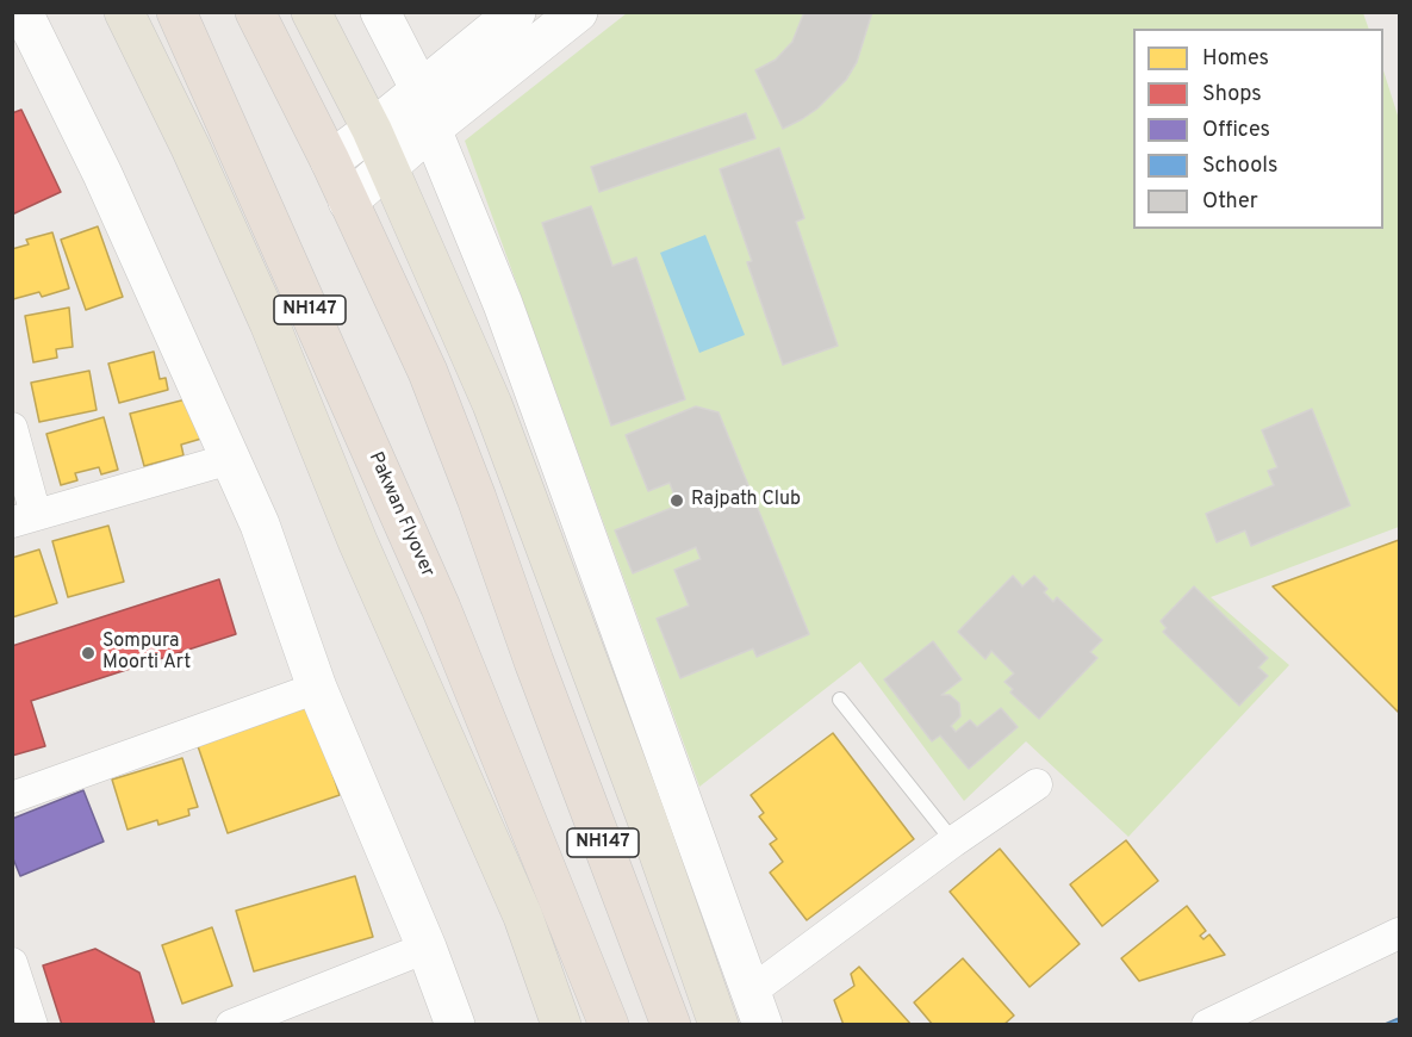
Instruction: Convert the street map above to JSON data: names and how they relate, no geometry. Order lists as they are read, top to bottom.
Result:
{
  "streets": {
    "highway": ["NH147", "Pakwan Flyover"]
  },
  "places": ["Rajpath Club", "Sompura Moorti Art"],
  "legend": [
    "Homes",
    "Shops",
    "Offices",
    "Schools",
    "Other"
  ]
}
